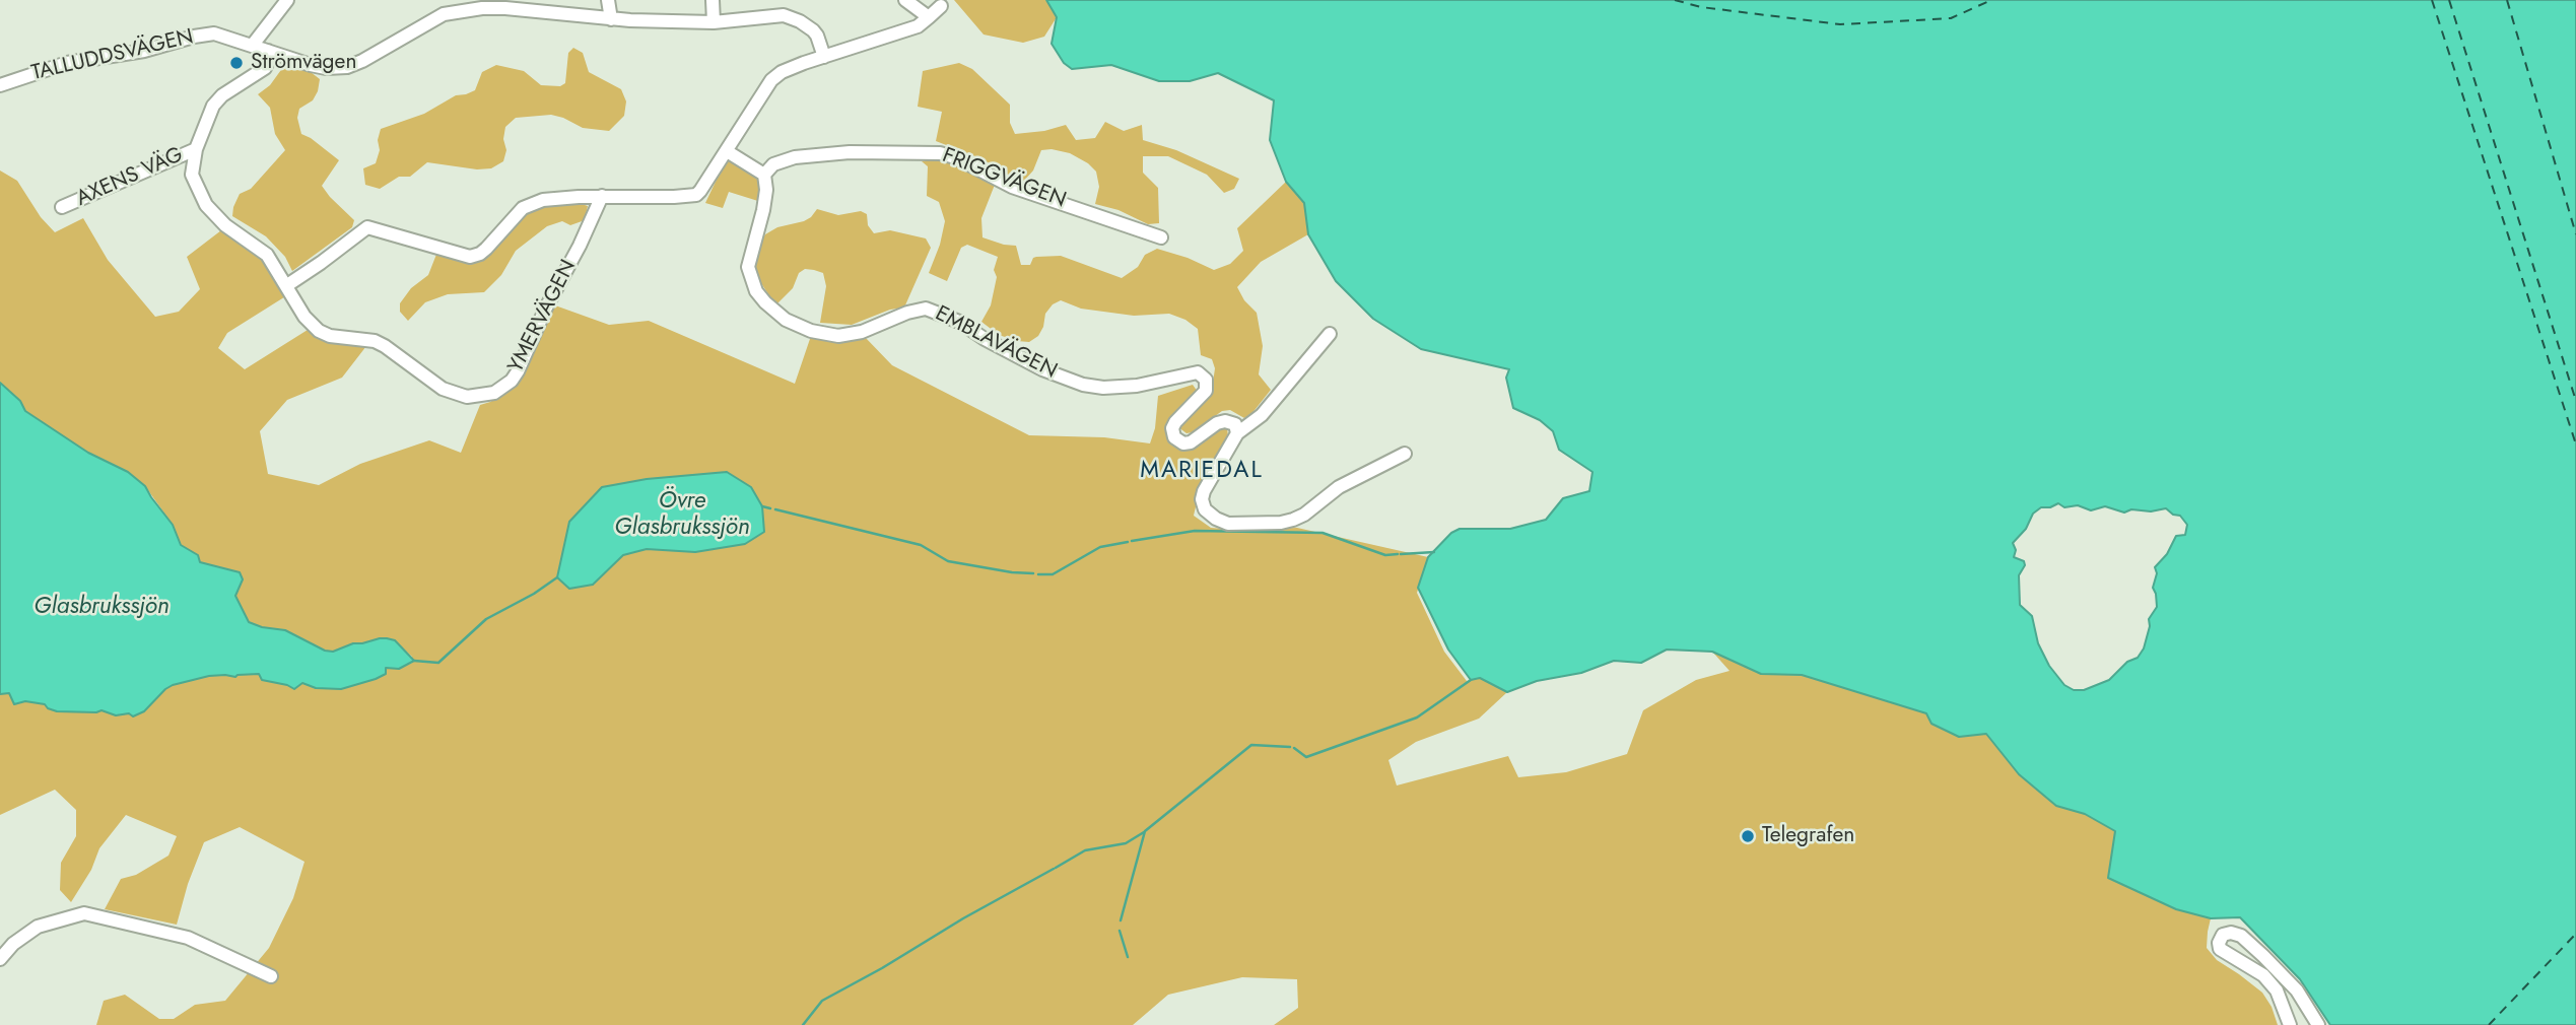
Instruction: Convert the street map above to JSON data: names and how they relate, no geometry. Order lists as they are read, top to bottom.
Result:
{
  "streets": {
    "street": [
      "TALLUDDSVÄGEN",
      "AXENS VÄG",
      "FRIGGVÄGEN",
      "YMERVÄGEN",
      "EMBLAVÄGEN"
    ]
  },
  "crossings": [
    ["TALLUDDSVÄGEN", "AXENS VÄG"],
    ["AXENS VÄG", "YMERVÄGEN"],
    ["FRIGGVÄGEN", "EMBLAVÄGEN"]
  ],
  "districts": ["MARIEDAL"],
  "water": ["Övre Glasbrukssjön", "Glasbrukssjön"],
  "places": ["Strömvägen", "Telegrafen"]
}
